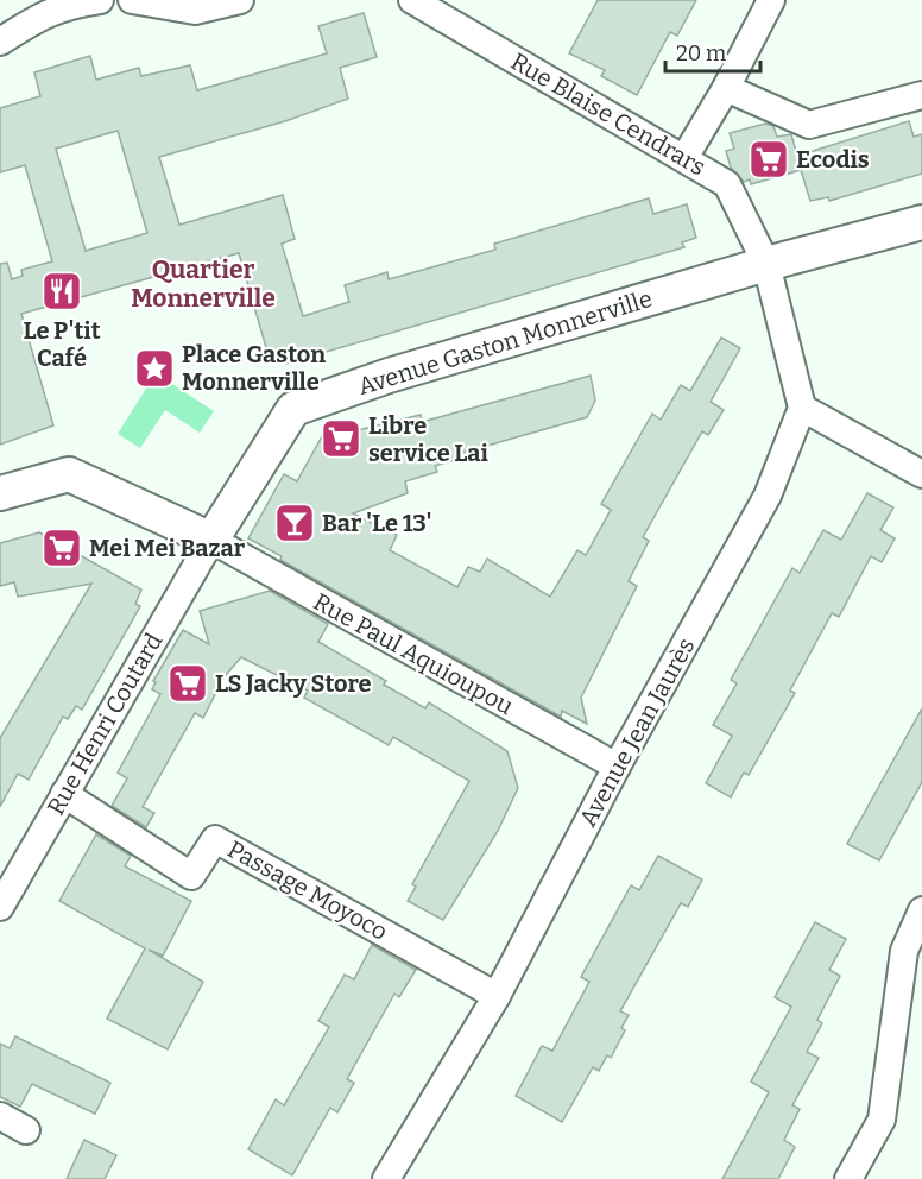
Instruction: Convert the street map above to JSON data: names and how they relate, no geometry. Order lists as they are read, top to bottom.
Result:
{
  "streets": {
    "street": [
      "Rue Blaise Cendrars",
      "Avenue Gaston Monnerville",
      "Rue Paul Aquioupou",
      "Rue Henri Coutard",
      "Avenue Jean Jaurès",
      "Passage Moyoco"
    ]
  },
  "crossings": [
    ["Rue Blaise Cendrars", "Avenue Gaston Monnerville"],
    ["Avenue Gaston Monnerville", "Rue Paul Aquioupou"],
    ["Avenue Gaston Monnerville", "Rue Henri Coutard"],
    ["Rue Paul Aquioupou", "Rue Henri Coutard"],
    ["Rue Paul Aquioupou", "Avenue Jean Jaurès"],
    ["Rue Henri Coutard", "Passage Moyoco"],
    ["Avenue Jean Jaurès", "Passage Moyoco"]
  ],
  "districts": ["Quartier Monnerville"],
  "places": {
    "supermarket": [
      "Ecodis",
      "Libre service Lai",
      "Mei Mei Bazar",
      "LS Jacky Store"
    ],
    "restaurant": ["Le P'tit Café"],
    "place": ["Place Gaston Monnerville"],
    "bar": ["Bar 'Le 13'"]
  },
  "scale_bar": "20 m"
}
